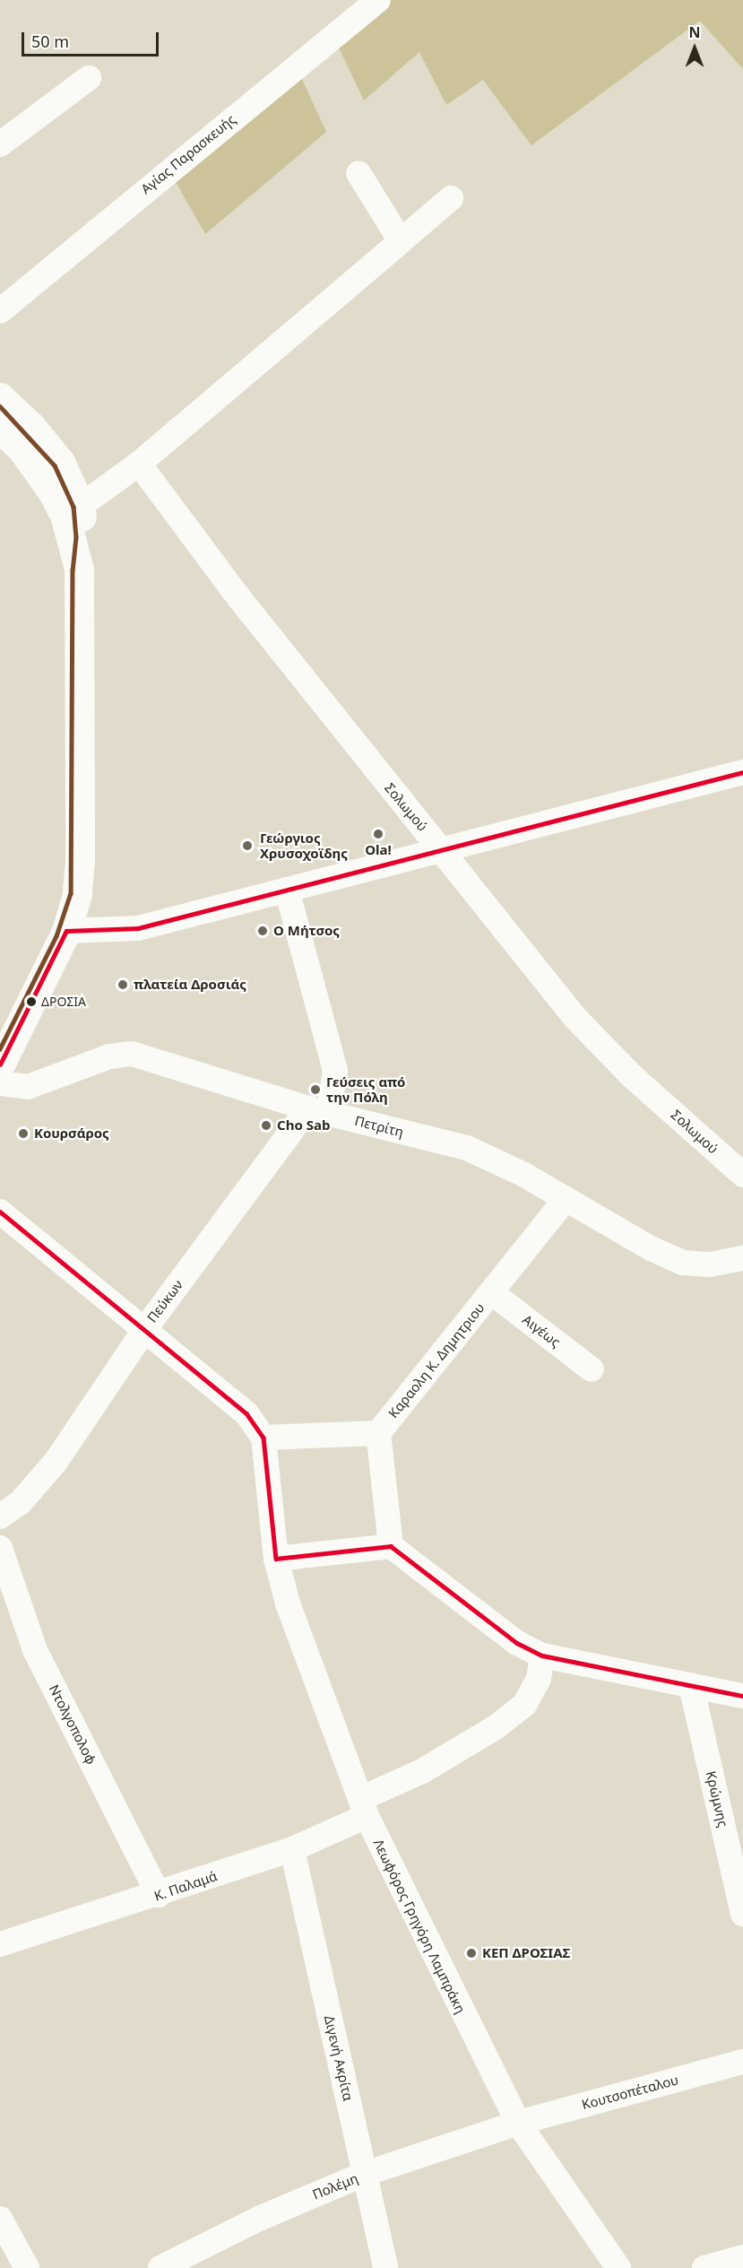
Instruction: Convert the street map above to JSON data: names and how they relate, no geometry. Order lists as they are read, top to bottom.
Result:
{
  "streets": {
    "street": [
      "Αγίας Παρασκευής",
      "Σολωμού",
      "Πετρίτη",
      "Πεύκων",
      "Αιγέως",
      "Καραολη Κ. Δημητριου",
      "Ντολγοπολοφ",
      "Κρώμνης",
      "Κ. Παλαμά",
      "Λεωφόρος Γρηγόρη Λαμπράκη",
      "Διγενή Ακρίτα",
      "Κουτσοπέταλου",
      "Πολέμη"
    ]
  },
  "crossings": [
    ["Πετρίτη", "Πεύκων"],
    ["Πετρίτη", "Καραολη Κ. Δημητριου"],
    ["Αιγέως", "Καραολη Κ. Δημητριου"],
    ["Ντολγοπολοφ", "Κ. Παλαμά"],
    ["Κ. Παλαμά", "Λεωφόρος Γρηγόρη Λαμπράκη"],
    ["Κ. Παλαμά", "Διγενή Ακρίτα"],
    ["Λεωφόρος Γρηγόρη Λαμπράκη", "Κουτσοπέταλου"],
    ["Λεωφόρος Γρηγόρη Λαμπράκη", "Πολέμη"],
    ["Διγενή Ακρίτα", "Πολέμη"],
    ["Κουτσοπέταλου", "Πολέμη"]
  ],
  "places": [
    "Ola!",
    "Γεώργιος Χρυσοχοϊδης",
    "Ο Μήτσος",
    "πλατεία Δροσιάς",
    "ΔΡΟΣΙΑ",
    "Γεύσεις από την Πόλη",
    "Cho Sab",
    "Κουρσάρος",
    "ΚΕΠ ΔΡΟΣΙΑΣ"
  ],
  "scale_bar": "50 m",
  "north": "top"
}
